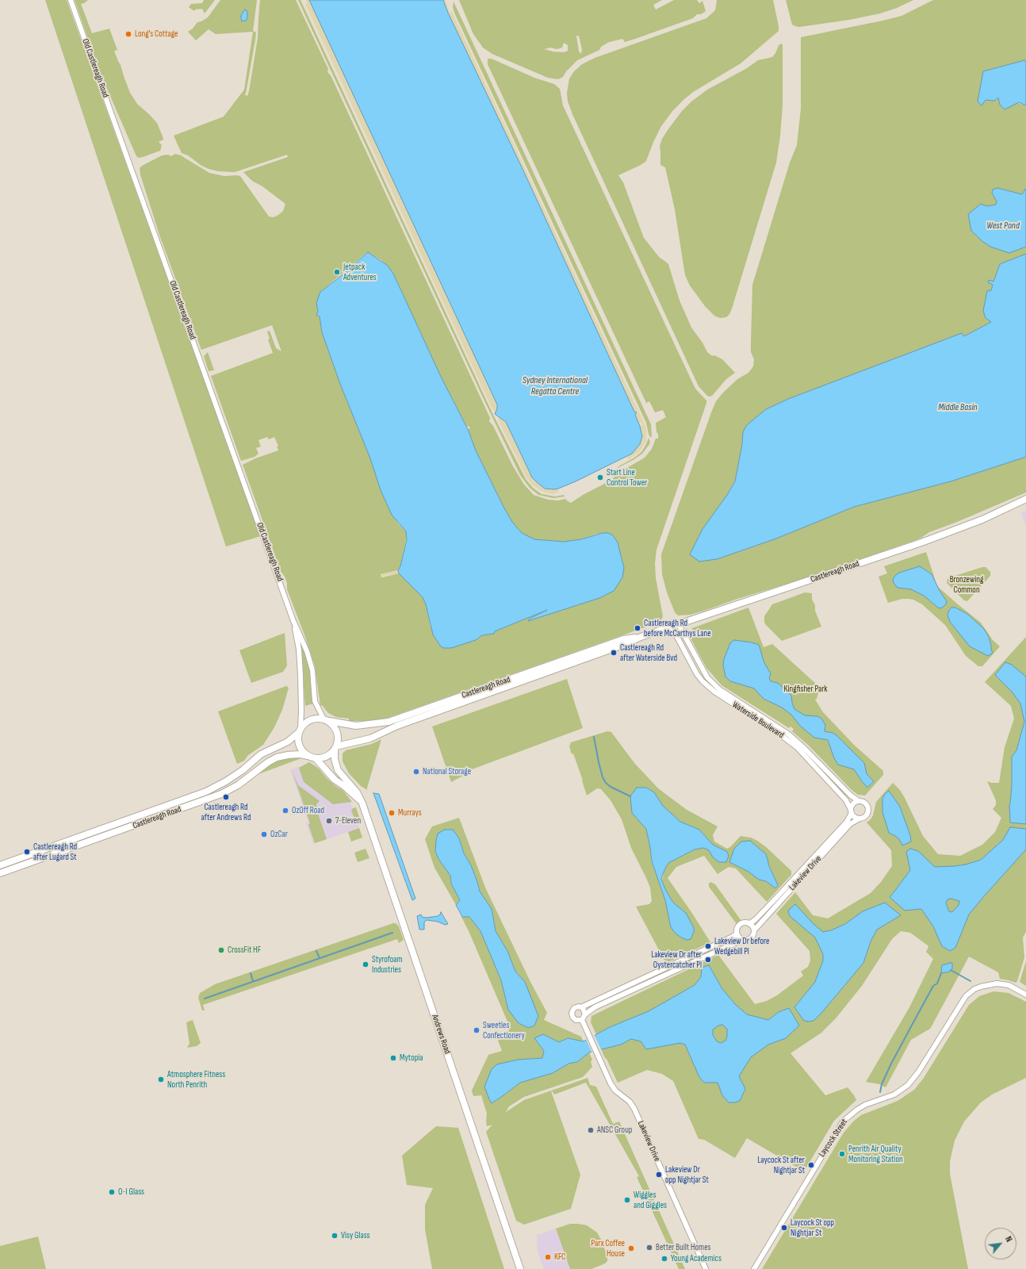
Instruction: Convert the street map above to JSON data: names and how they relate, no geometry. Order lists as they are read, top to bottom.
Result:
{
  "streets": {
    "main road": ["Castlereagh Road", "Andrews Road"],
    "street": [
      "Old Castlereagh Road",
      "Waterside Boulevard",
      "Lakeview Drive",
      "Laycock Street"
    ]
  },
  "crossings": [
    ["Old Castlereagh Road", "Castlereagh Road"],
    ["Old Castlereagh Road", "Andrews Road"],
    ["Castlereagh Road", "Waterside Boulevard"],
    ["Castlereagh Road", "Andrews Road"],
    ["Waterside Boulevard", "Lakeview Drive"]
  ],
  "water": ["West Pond", "Sydney International Regatta Centre", "Middle Basin"],
  "parks": ["Bronzewing Common", "Kingfisher Park"],
  "places": [
    "Long's Cottage",
    "Jetpack Adventures",
    "Start Line Control Tower",
    "Castlereagh Rd before McCarthys Lane",
    "Castlereagh Rd after Waterside Bvd",
    "National Storage",
    "Castlereagh Rd after Andrews Rd",
    "OzOff Road",
    "Murrays",
    "7-Eleven",
    "OzCar",
    "Castlereagh Rd after Lugard St",
    "Lakeview Dr before Wedgebill Pl",
    "CrossFit HF",
    "Lakeview Dr after Oystercatcher Pl",
    "Styrofoam Industries",
    "Sweeties Confectionery",
    "Mytopia",
    "Atmosphere Fitness North Penrith",
    "ANSC Group",
    "Penrith Air Quality Monitoring Station",
    "Laycock St after Nightjar St",
    "Lakeview Dr opp Nightjar St",
    "O-I Glass",
    "Wiggles and Giggles",
    "Laycock St opp Nightjar St",
    "Visy Glass",
    "Better Built Homes",
    "Parx Coffee House",
    "KFC",
    "Young Academics"
  ],
  "north": "top right"
}
